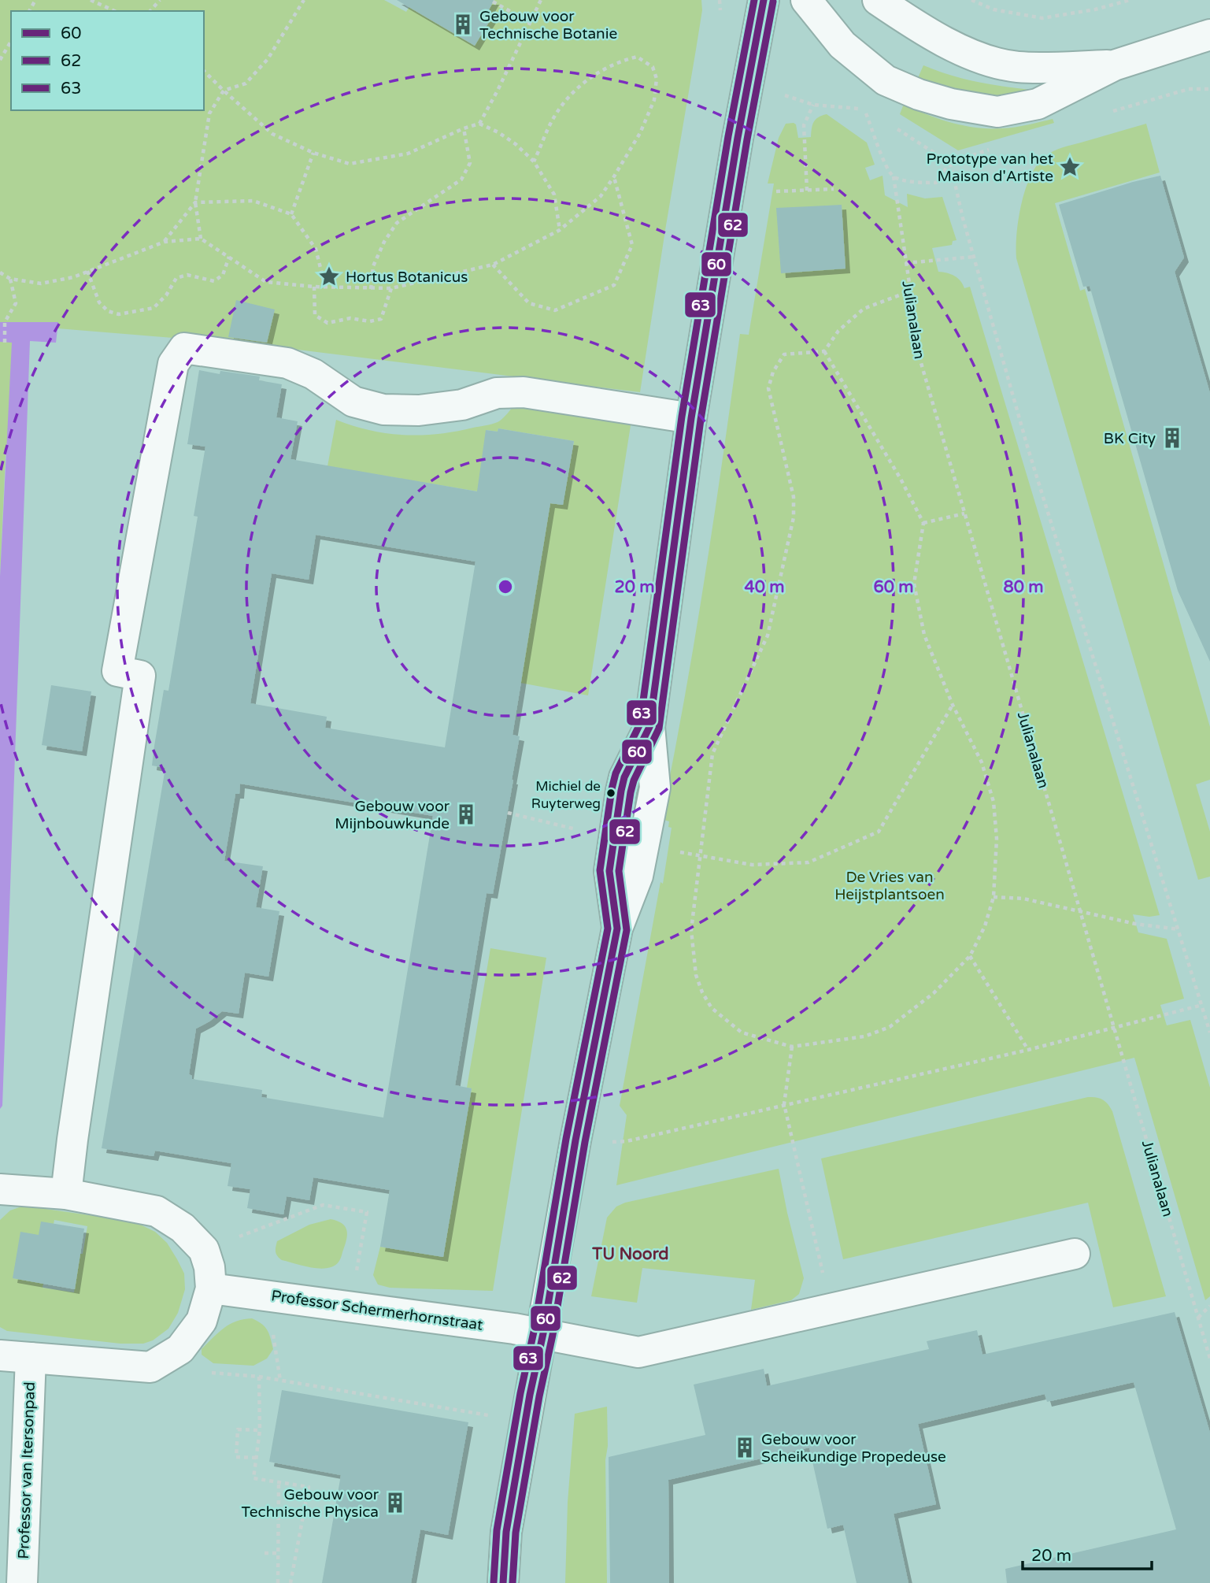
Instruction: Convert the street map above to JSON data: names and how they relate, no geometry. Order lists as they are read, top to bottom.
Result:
{
  "streets": {
    "main road": ["Professor Schermerhornstraat", "Professor van Itersonpad"],
    "path": ["Julianalaan"]
  },
  "districts": ["TU Noord"],
  "parks": ["De Vries van Heijstplantsoen"],
  "places": {
    "building": [
      "Gebouw voor Technische Botanie",
      "BK City",
      "Gebouw voor Mijnbouwkunde",
      "Gebouw voor Scheikundige Propedeuse",
      "Gebouw voor Technische Physica"
    ],
    "place": ["Prototype van het Maison d'Artiste", "Hortus Botanicus"],
    "other": ["Michiel de Ruyterweg"]
  },
  "lines": ["transit line 60", "transit line 63", "transit line 62"],
  "legend": ["60", "62", "63"],
  "scale_bar": "20 m",
  "rings": [
    "20 m",
    "40 m",
    "60 m",
    "80 m"
  ]
}
